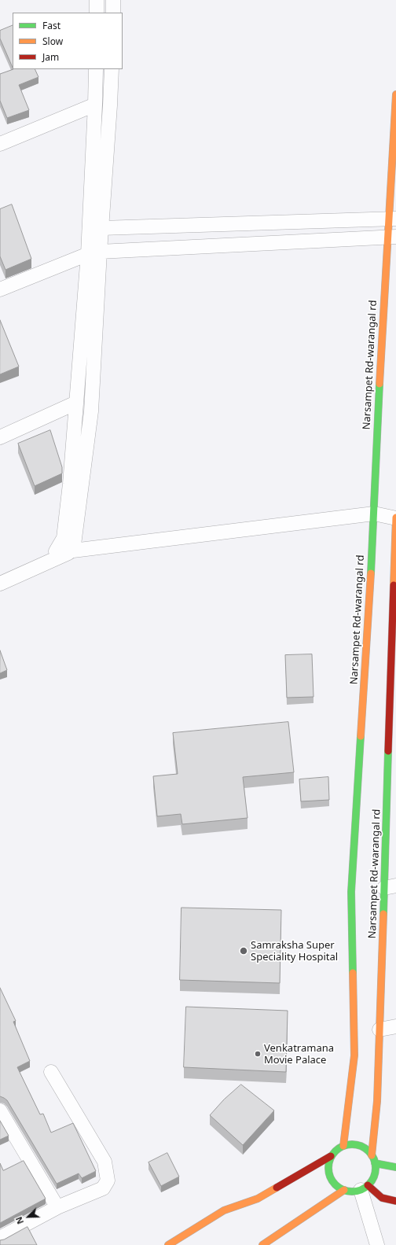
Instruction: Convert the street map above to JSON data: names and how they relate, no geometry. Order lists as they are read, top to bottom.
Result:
{
  "streets": {
    "main road": ["Narsampet Rd-warangal rd"]
  },
  "places": ["Samraksha Super Speciality Hospital", "Venkatramana Movie Palace"],
  "legend": ["Fast", "Slow", "Jam"],
  "north": "bottom left"
}
